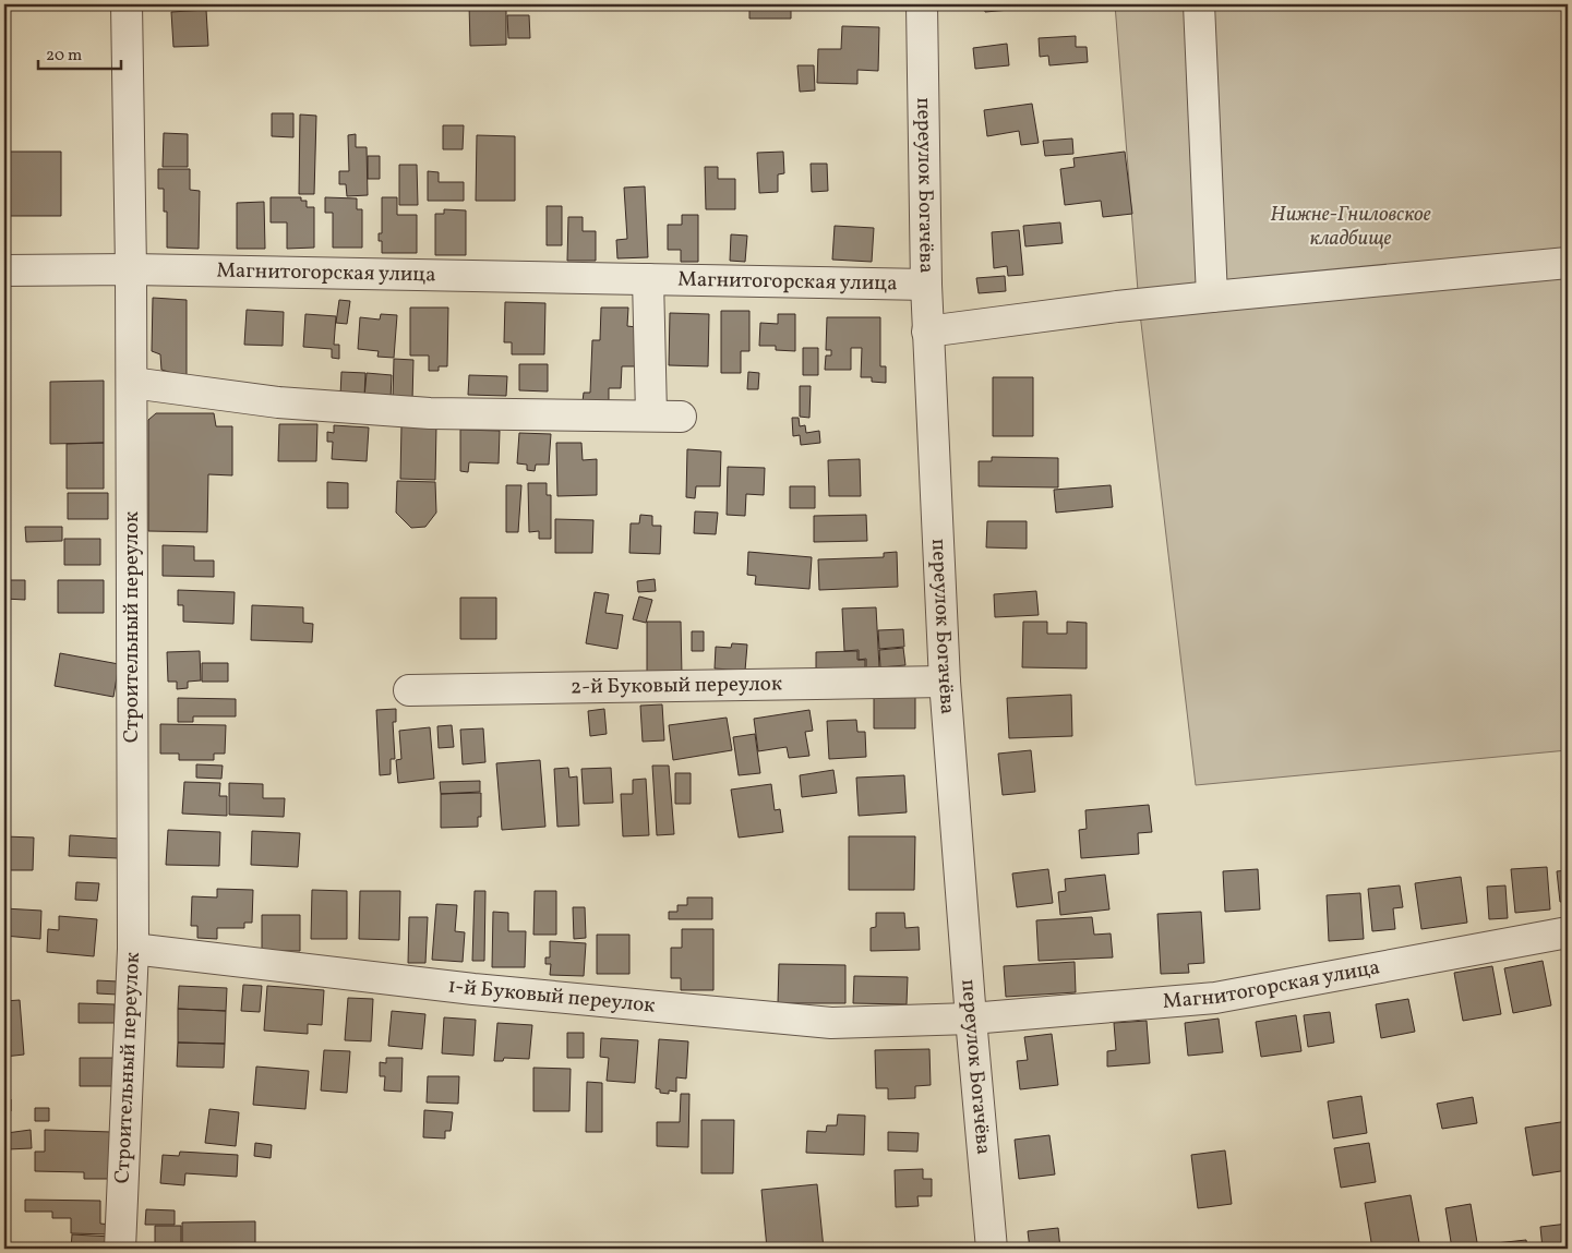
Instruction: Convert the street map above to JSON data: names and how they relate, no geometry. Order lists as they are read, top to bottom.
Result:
{
  "streets": {
    "street": [
      "переулок Богачёва",
      "Магнитогорская улица",
      "Строительный переулок",
      "2-й Буковый переулок",
      "1-й Буковый переулок"
    ]
  },
  "crossings": [
    ["переулок Богачёва", "Магнитогорская улица"],
    ["переулок Богачёва", "2-й Буковый переулок"],
    ["переулок Богачёва", "1-й Буковый переулок"],
    ["Магнитогорская улица", "Строительный переулок"],
    ["Магнитогорская улица", "1-й Буковый переулок"],
    ["Строительный переулок", "1-й Буковый переулок"]
  ],
  "parks": ["Нижне-Гниловское кладбище"],
  "scale_bar": "20 m"
}
